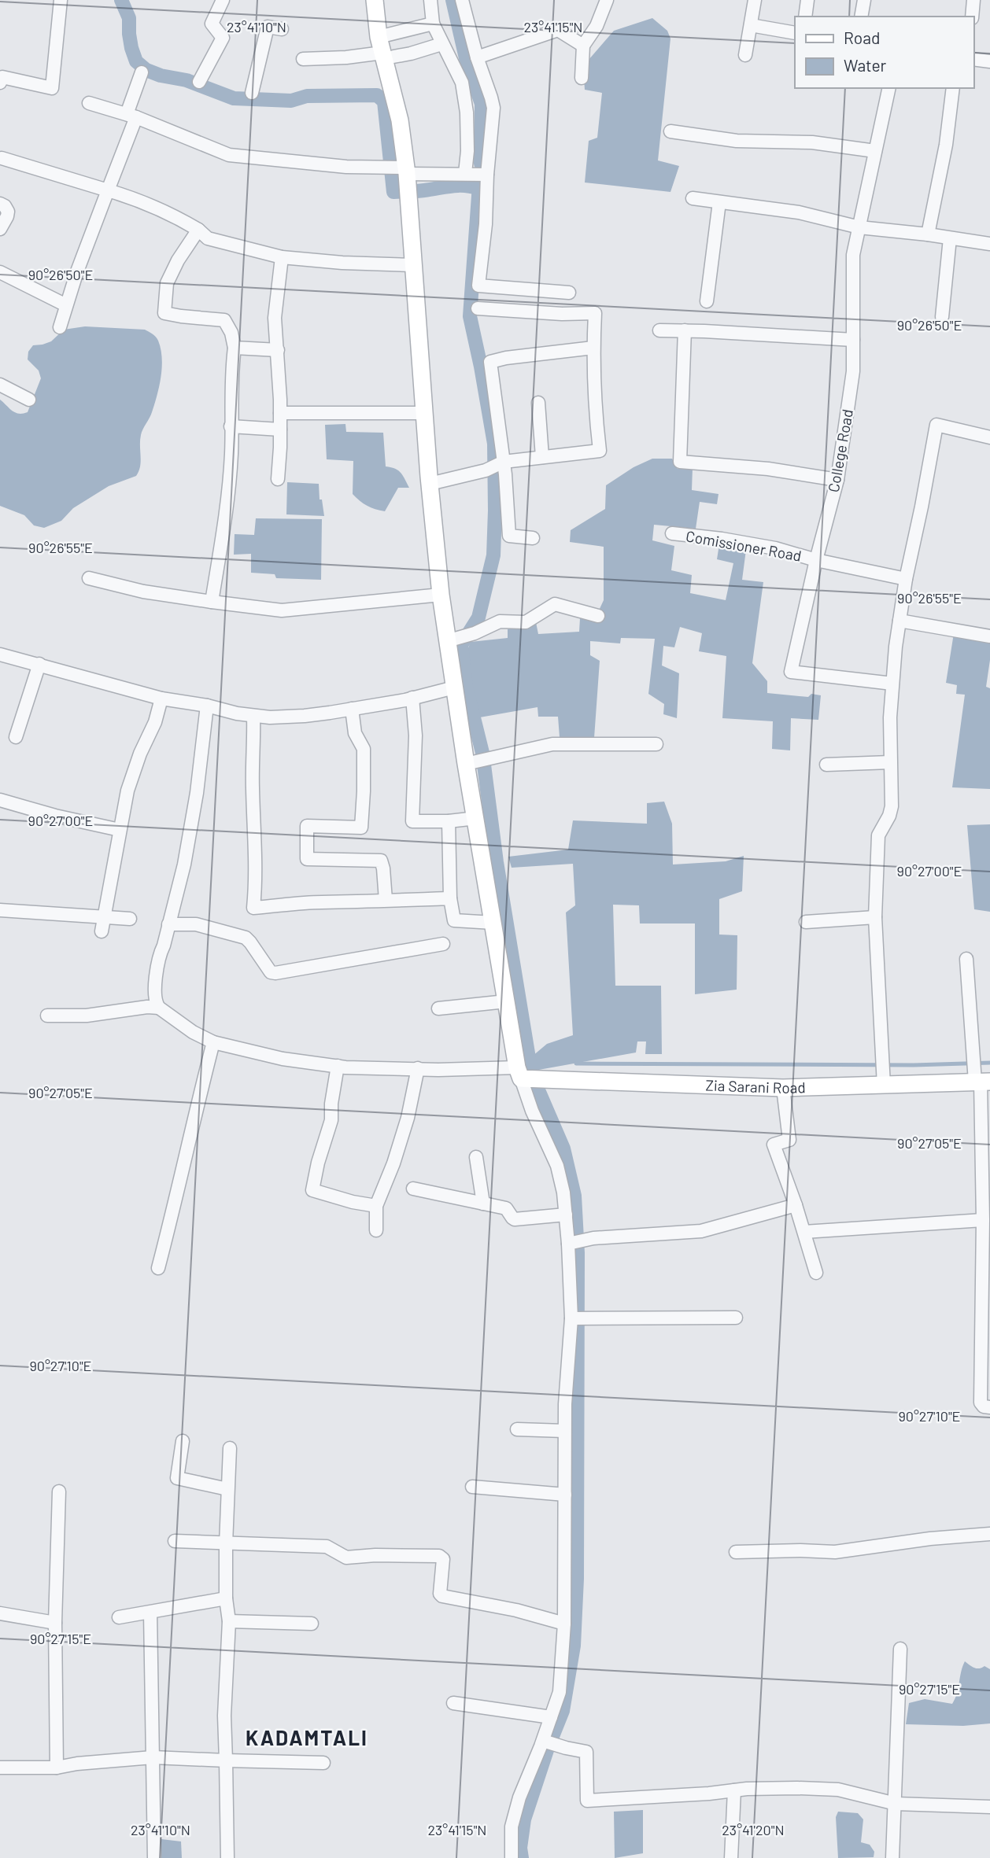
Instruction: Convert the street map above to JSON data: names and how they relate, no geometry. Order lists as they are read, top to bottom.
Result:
{
  "streets": {
    "main road": ["Zia Sarani Road"],
    "street": ["College Road", "Comissioner Road"]
  },
  "crossings": [
    ["College Road", "Comissioner Road"]
  ],
  "districts": ["KADAMTALI"],
  "legend": ["Road", "Water"],
  "coordinates": [
    "23°41'10\"N",
    "23°41'15\"N",
    "90°26'50\"E",
    "90°26'55\"E",
    "90°27'00\"E",
    "90°27'05\"E",
    "90°27'10\"E",
    "90°27'15\"E",
    "23°41'20\"N"
  ]
}
